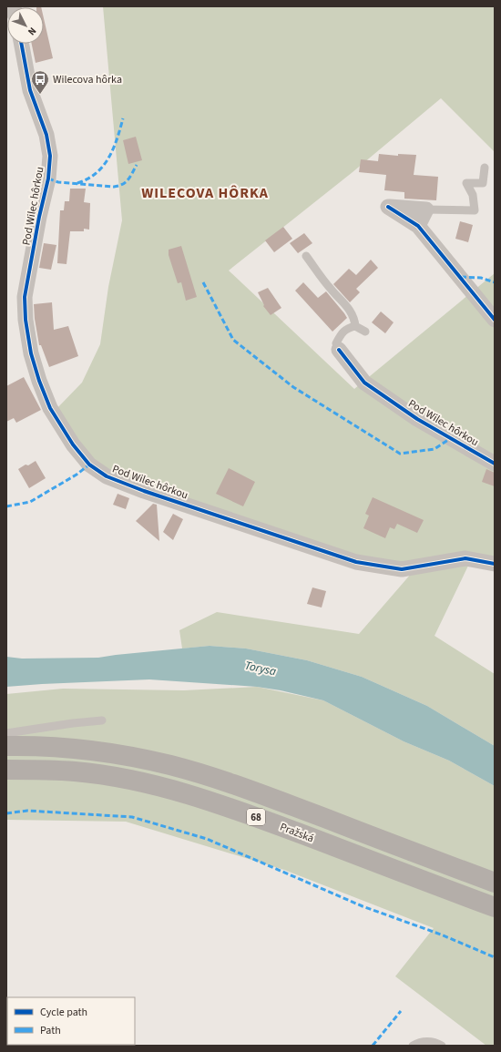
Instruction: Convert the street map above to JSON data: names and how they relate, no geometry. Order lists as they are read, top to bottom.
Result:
{
  "streets": {
    "main road": ["68", "Pražská"],
    "street": ["Pod Wilec hôrkou"]
  },
  "districts": ["WILECOVA HÔRKA"],
  "water": ["Torysa"],
  "places": {
    "bus stop": ["Wilecova hôrka"]
  },
  "legend": ["Cycle path", "Path"],
  "north": "bottom right"
}
